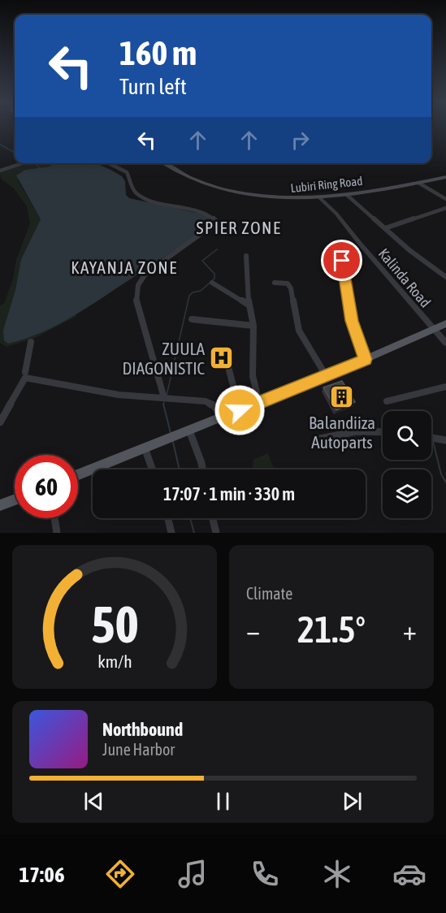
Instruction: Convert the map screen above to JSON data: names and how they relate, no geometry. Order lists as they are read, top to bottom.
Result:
{
  "streets": {
    "main road": ["Lubiri Ring Road"],
    "street": ["Kalinda Road"]
  },
  "crossings": [
    ["Lubiri Ring Road", "Kalinda Road"]
  ],
  "districts": ["SPIER ZONE", "KAYANJA ZONE"],
  "places": {
    "hospital": ["ZUULA DIAGONISTIC"],
    "building": ["Balandiiza Autoparts"]
  },
  "page": {
    "turn": ["160 m", "Turn left"],
    "limit": "60",
    "trip": "17:07 · 1 min · 330 m",
    "tile": "Climate",
    "heat": ["−", "21.5°", "+"],
    "song": ["Northbound", "June Harbor"],
    "tabs": "17:06",
    "gauge": ["50", "km/h"]
  }
}
